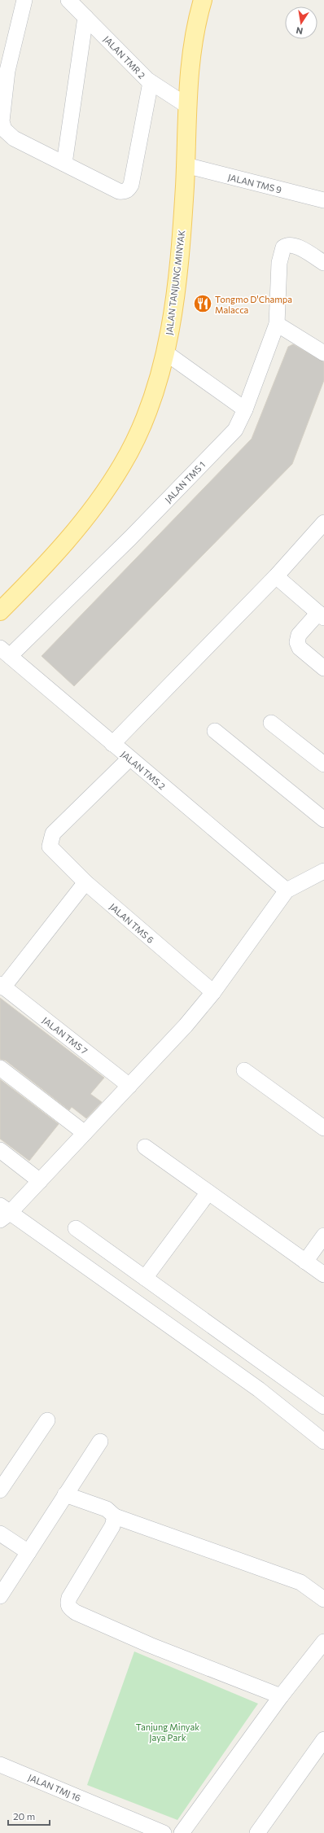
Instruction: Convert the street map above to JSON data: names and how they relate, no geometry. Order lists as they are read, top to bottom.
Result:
{
  "streets": {
    "main road": ["JALAN TANJUNG MINYAK"],
    "street": [
      "JALAN TMR 2",
      "JALAN TMS 9",
      "JALAN TMS 1",
      "JALAN TMS 2",
      "JALAN TMS 6",
      "JALAN TMS 7",
      "JALAN TMJ 16"
    ]
  },
  "crossings": [
    ["JALAN TMR 2", "JALAN TANJUNG MINYAK"],
    ["JALAN TMS 9", "JALAN TANJUNG MINYAK"],
    ["JALAN TMS 1", "JALAN TMS 2"],
    ["JALAN TMS 2", "JALAN TMS 6"]
  ],
  "parks": ["Tanjung Minyak Jaya Park"],
  "places": {
    "restaurant": ["Tongmo D'Champa Malacca"]
  },
  "scale_bar": "20 m",
  "north": "bottom"
}
